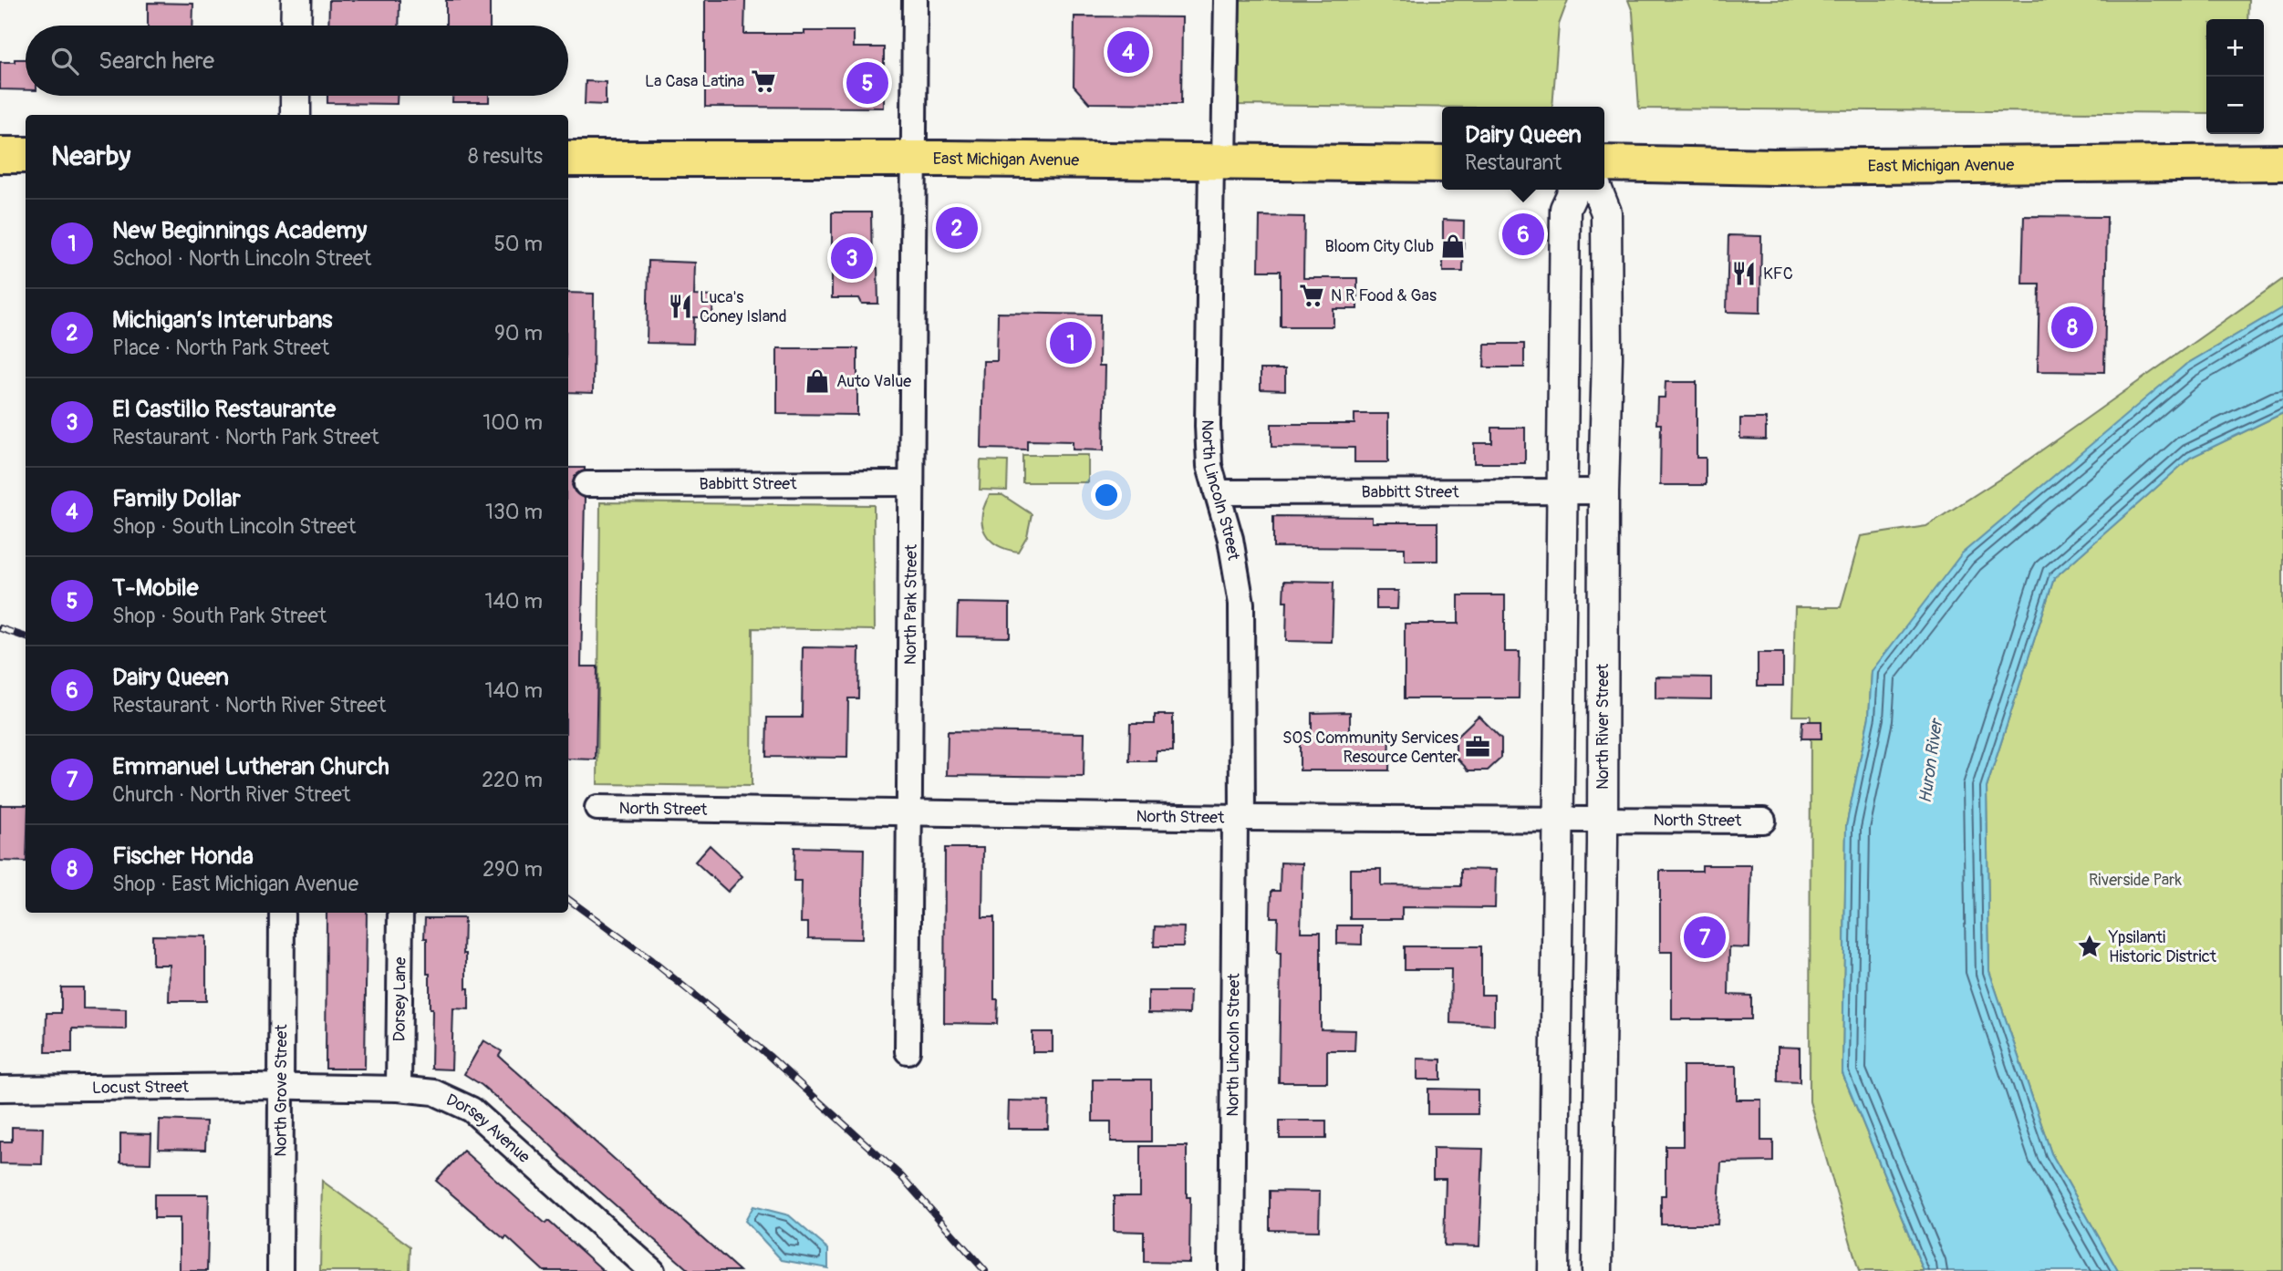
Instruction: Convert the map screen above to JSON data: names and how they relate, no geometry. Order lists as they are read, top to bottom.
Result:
{
  "streets": {
    "main road": ["East Michigan Avenue"],
    "street": [
      "Babbitt Street",
      "North Lincoln Street",
      "North Park Street",
      "North River Street",
      "North Street",
      "Dorsey Lane",
      "Locust Street",
      "North Grove Street",
      "Dorsey Avenue"
    ]
  },
  "crossings": [
    ["East Michigan Avenue", "North Lincoln Street"],
    ["East Michigan Avenue", "North Park Street"],
    ["Babbitt Street", "North Lincoln Street"],
    ["Babbitt Street", "North Park Street"],
    ["Babbitt Street", "North River Street"],
    ["North Lincoln Street", "North Street"],
    ["North Park Street", "North Street"],
    ["North River Street", "North Street"],
    ["Dorsey Lane", "Dorsey Avenue"],
    ["Locust Street", "North Grove Street"],
    ["Locust Street", "Dorsey Avenue"],
    ["North Grove Street", "Dorsey Avenue"]
  ],
  "water": ["Huron River"],
  "parks": ["Riverside Park"],
  "places": {
    "supermarket": ["La Casa Latina", "N R Food & Gas"],
    "shop": ["Bloom City Club", "Auto Value"],
    "restaurant": ["KFC", "Luca's Coney Island"],
    "office": ["SOS Community Services Resource Center"],
    "place": ["Ypsilanti Historic District"]
  },
  "page": {
    "map_buttons": ["+", "−"],
    "search": "Search here",
    "pins": [
      "4",
      "5",
      "2",
      "6",
      "3",
      "8",
      "1",
      "7"
    ],
    "popup": ["Dairy Queen", "Restaurant"],
    "heading": ["Nearby", "8 results"],
    "list": [
      {
        "mark": "1",
        "name": "New Beginnings Academy",
        "note": "School · North Lincoln Street",
        "value": "50 m"
      },
      {
        "mark": "2",
        "name": "Michigan’s Interurbans",
        "note": "Place · North Park Street",
        "value": "90 m"
      },
      {
        "mark": "3",
        "name": "El Castillo Restaurante",
        "note": "Restaurant · North Park Street",
        "value": "100 m"
      },
      {
        "mark": "4",
        "name": "Family Dollar",
        "note": "Shop · South Lincoln Street",
        "value": "130 m"
      },
      {
        "mark": "5",
        "name": "T-Mobile",
        "note": "Shop · South Park Street",
        "value": "140 m"
      },
      {
        "mark": "6",
        "name": "Dairy Queen",
        "note": "Restaurant · North River Street",
        "value": "140 m"
      },
      {
        "mark": "7",
        "name": "Emmanuel Lutheran Church",
        "note": "Church · North River Street",
        "value": "220 m"
      },
      {
        "mark": "8",
        "name": "Fischer Honda",
        "note": "Shop · East Michigan Avenue",
        "value": "290 m"
      }
    ]
  }
}
